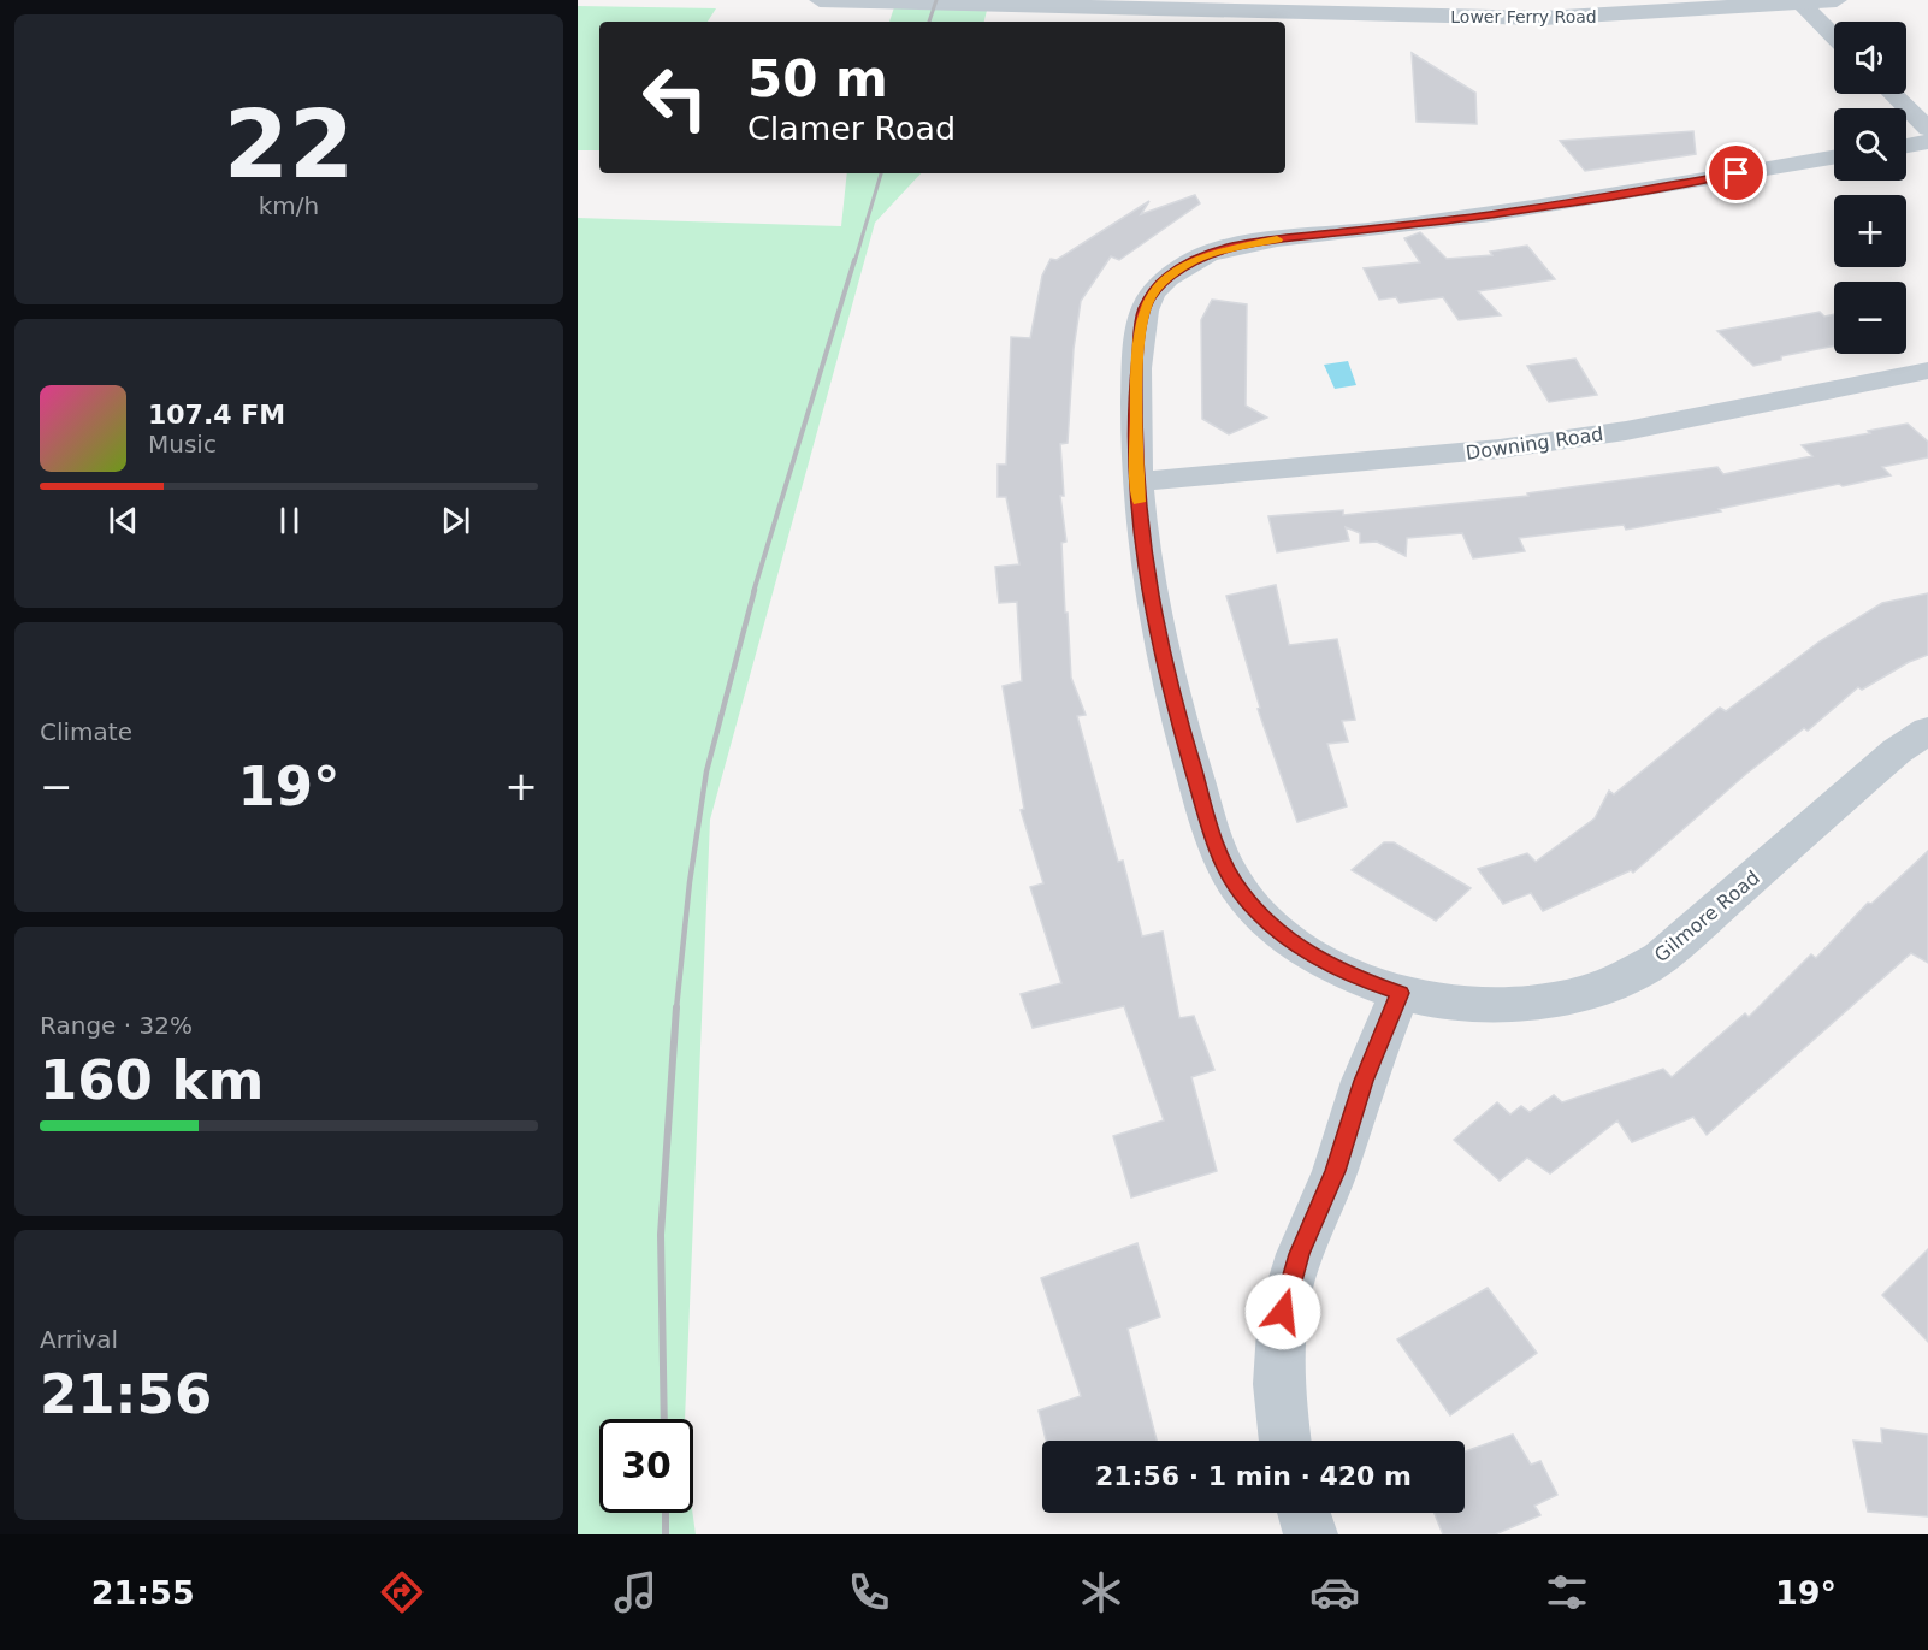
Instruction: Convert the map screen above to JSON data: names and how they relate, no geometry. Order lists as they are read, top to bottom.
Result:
{
  "streets": {
    "street": ["Lower Ferry Road", "Downing Road", "Gilmore Road"]
  },
  "crossings": [
    ["Downing Road", "Gilmore Road"]
  ],
  "page": {
    "tile": [
      ["22", "km/h"],
      "Climate",
      ["Range · 32%", "160 km"],
      ["Arrival", "21:56"]
    ],
    "map_buttons": ["+", "−"],
    "turn": ["50 m", "Clamer Road"],
    "song": ["107.4 FM", "Music"],
    "heat": ["−", "19°", "+"],
    "limit": "30",
    "trip": "21:56 · 1 min · 420 m",
    "tabs": ["21:55", "19°"]
  }
}
